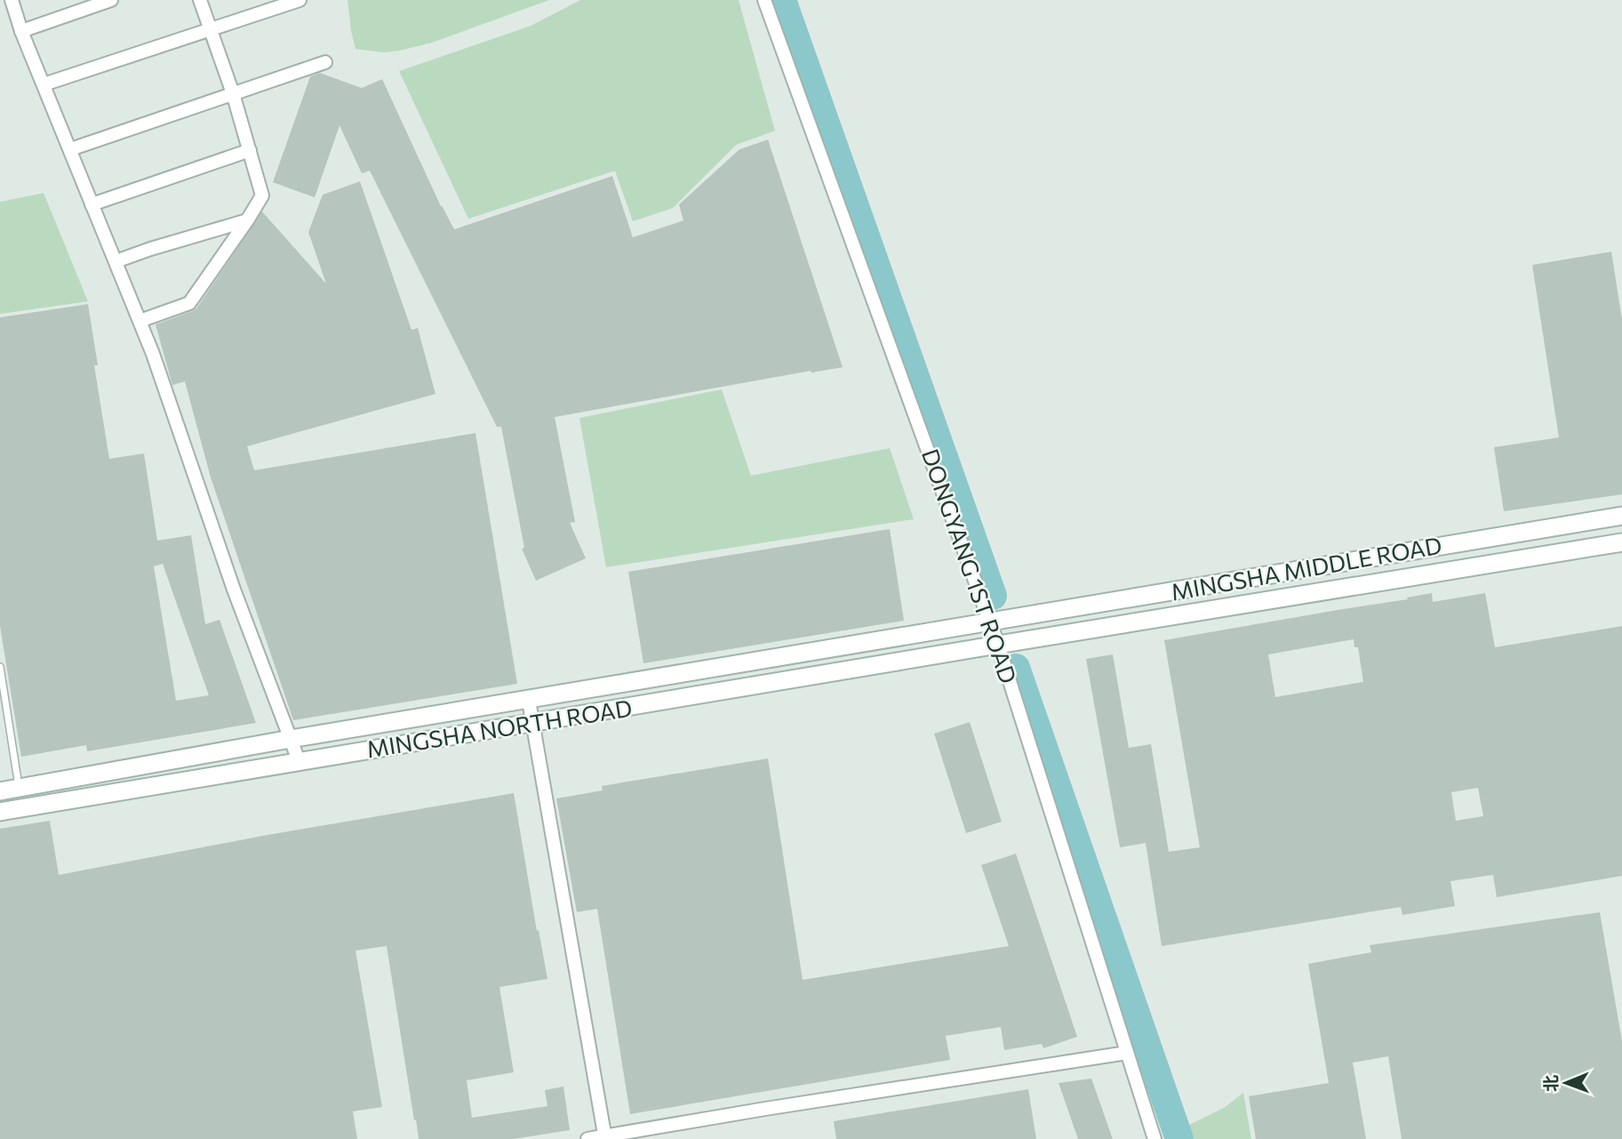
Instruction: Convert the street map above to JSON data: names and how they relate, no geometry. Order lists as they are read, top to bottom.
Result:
{
  "streets": {
    "street": ["DONGYANG 1ST ROAD", "MINGSHA MIDDLE ROAD", "MINGSHA NORTH ROAD"]
  },
  "crossings": [
    ["DONGYANG 1ST ROAD", "MINGSHA MIDDLE ROAD"],
    ["DONGYANG 1ST ROAD", "MINGSHA NORTH ROAD"],
    ["MINGSHA MIDDLE ROAD", "MINGSHA NORTH ROAD"]
  ],
  "north": "left"
}
